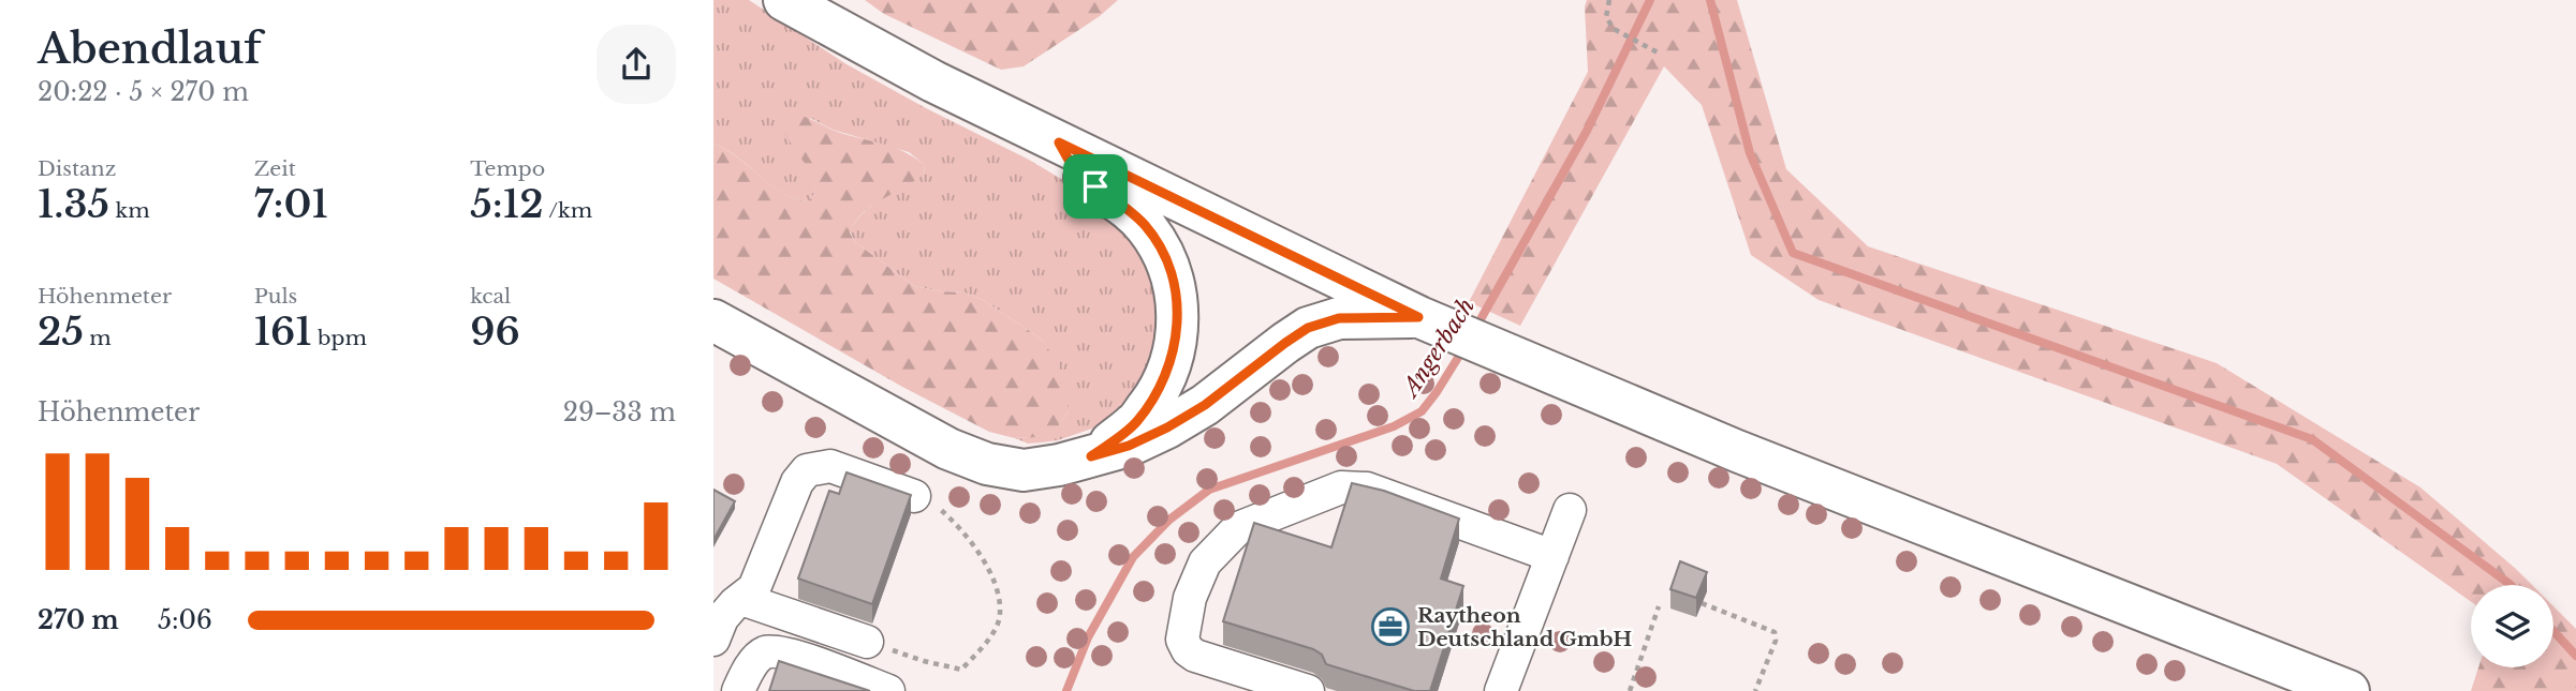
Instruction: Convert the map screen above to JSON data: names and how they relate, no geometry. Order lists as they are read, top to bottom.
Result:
{
  "water": ["Angerbach"],
  "places": {
    "office": ["Raytheon Deutschland GmbH"]
  },
  "page": {
    "heading": ["Abendlauf", "20:22 · 5 × 270 m"],
    "stats": [
      ["Distanz", "1.35 km"],
      ["Zeit", "7:01"],
      ["Tempo", "5:12 /km"],
      ["Höhenmeter", "25 m"],
      ["Puls", "161 bpm"],
      ["kcal", "96"]
    ],
    "chart": ["Höhenmeter", "29–33 m"],
    "list": [
      {
        "name": "270 m",
        "note": "5:06"
      }
    ]
  }
}
